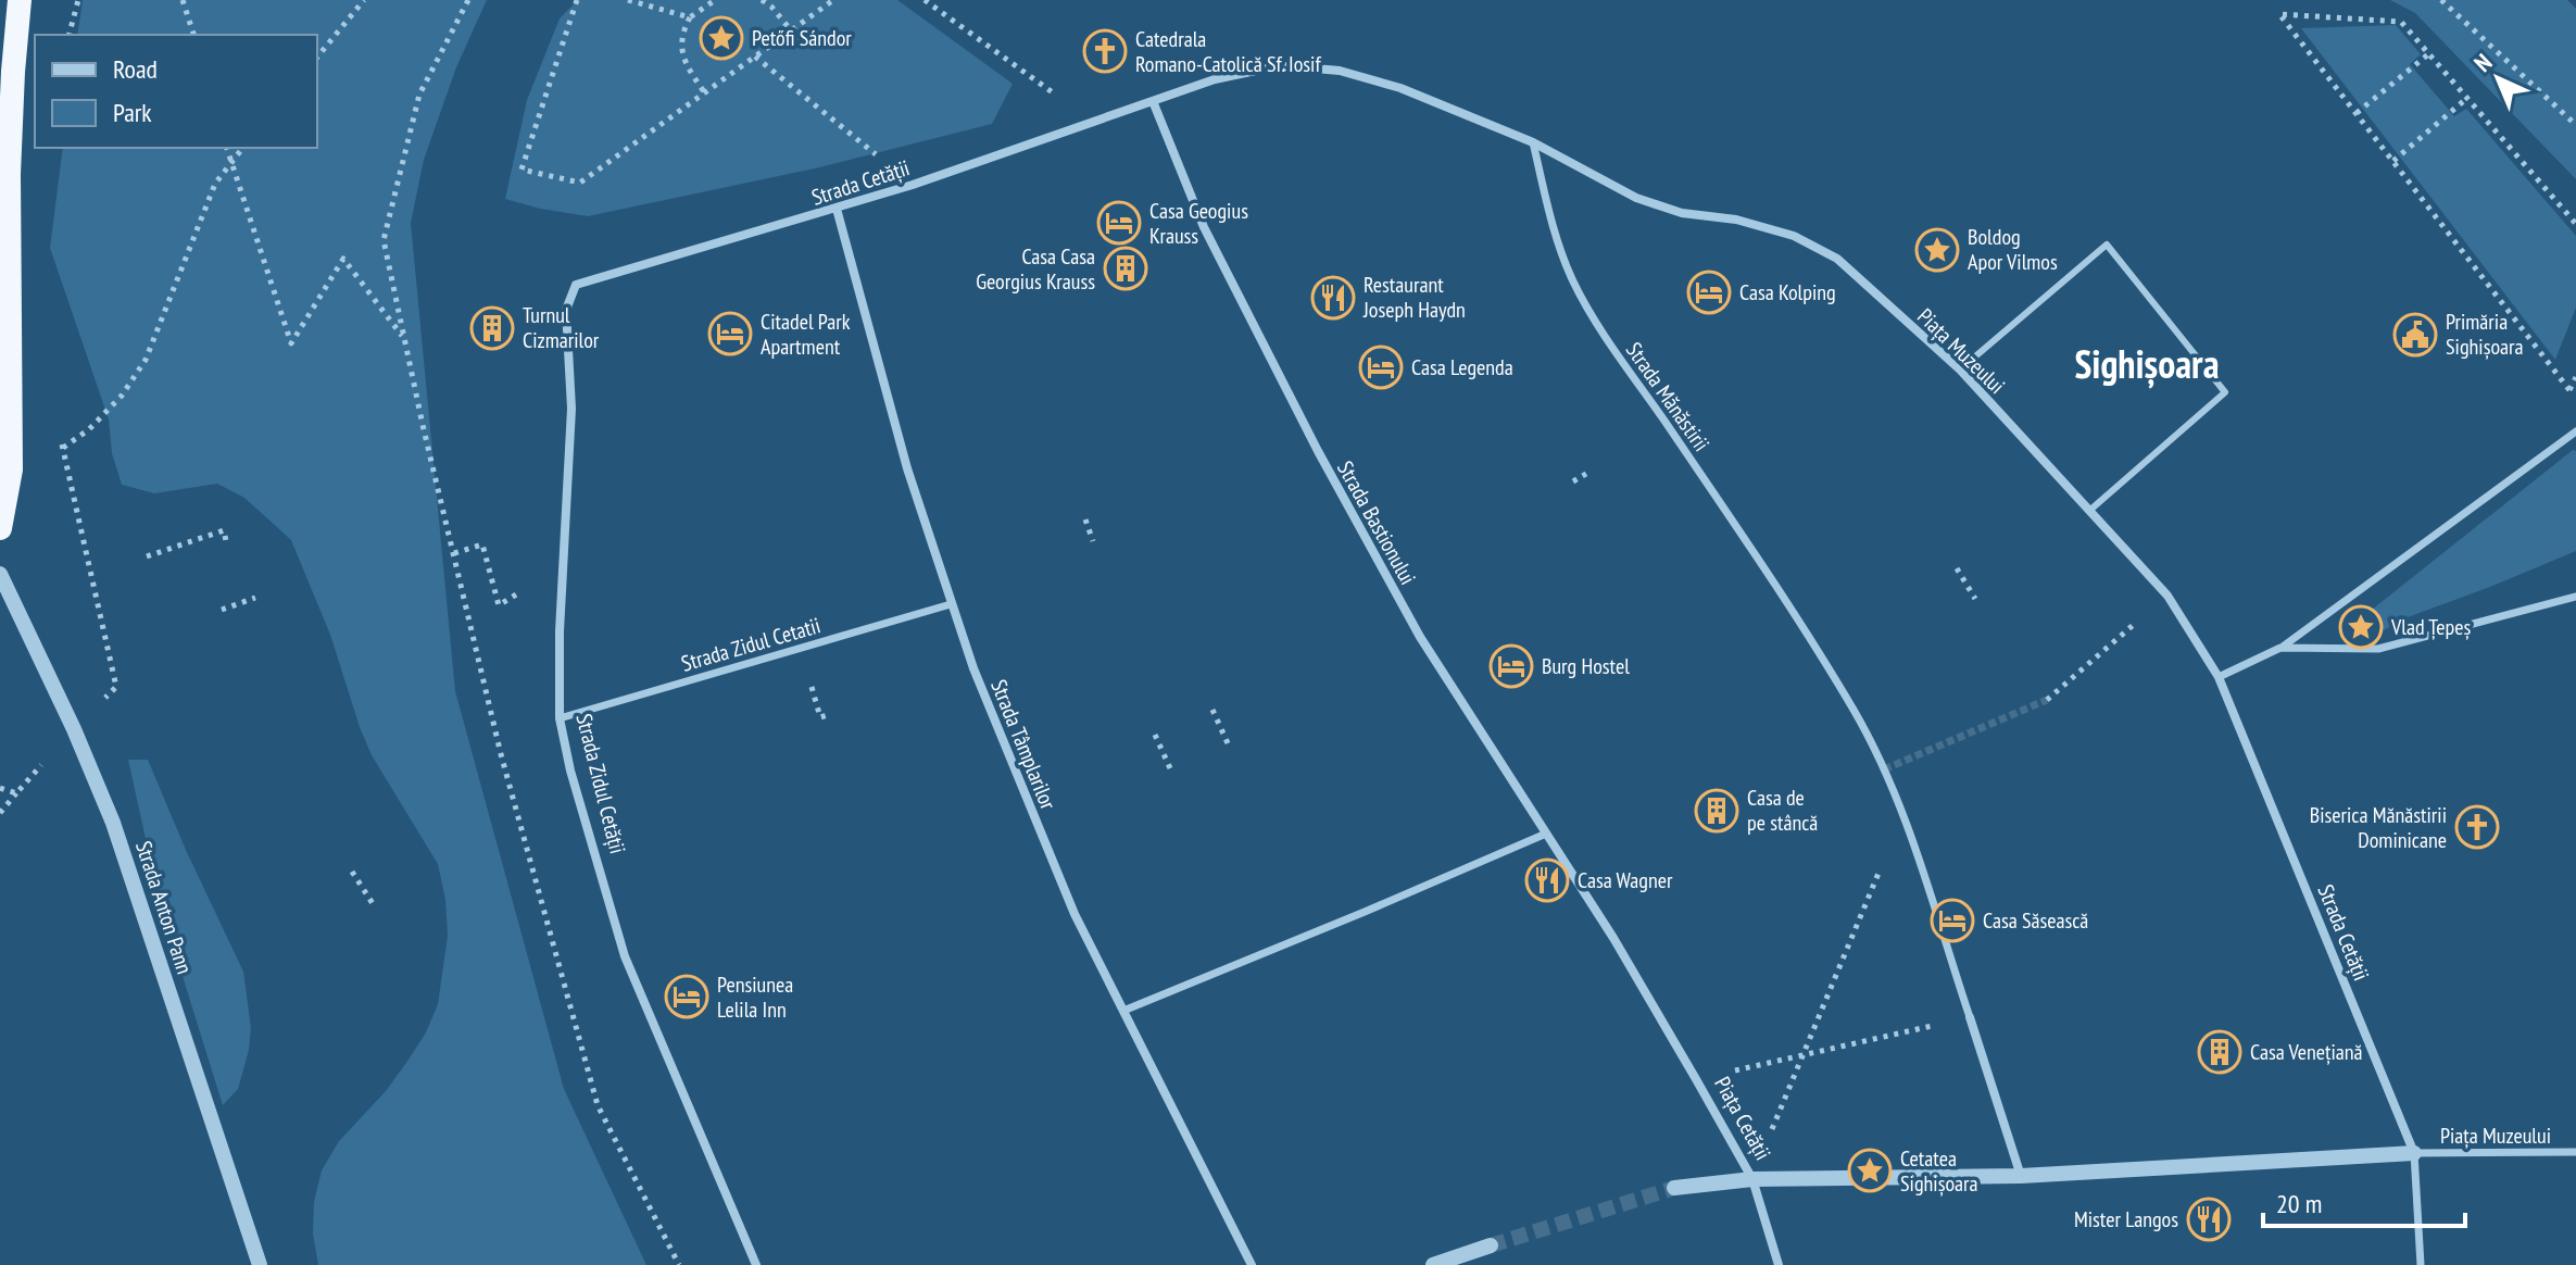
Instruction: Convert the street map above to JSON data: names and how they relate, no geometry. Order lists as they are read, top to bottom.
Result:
{
  "streets": {
    "street": [
      "Strada Cetății",
      "Piața Muzeului",
      "Strada Mănăstirii",
      "Strada Bastionului",
      "Strada Zidul Cetatii",
      "Strada Tâmplarilor",
      "Strada Zidul Cetății",
      "Strada Anton Pann",
      "Piața Cetății"
    ]
  },
  "crossings": [
    ["Strada Cetății", "Piața Muzeului"],
    ["Strada Cetății", "Strada Bastionului"],
    ["Strada Cetății", "Strada Tâmplarilor"],
    ["Strada Cetății", "Strada Zidul Cetății"],
    ["Strada Cetății", "Piața Cetății"],
    ["Piața Muzeului", "Strada Mănăstirii"],
    ["Piața Muzeului", "Piața Cetății"],
    ["Strada Bastionului", "Piața Cetății"],
    ["Strada Zidul Cetatii", "Strada Tâmplarilor"],
    ["Strada Zidul Cetatii", "Strada Zidul Cetății"]
  ],
  "districts": ["Sighișoara"],
  "places": {
    "place": [
      "Petőfi Sándor",
      "Boldog Apor Vilmos",
      "Vlad Țepeș",
      "Cetatea Sighișoara"
    ],
    "church": ["Catedrala Romano-Catolică Sf. Iosif", "Biserica Mănăstirii Dominicane"],
    "hotel": [
      "Casa Geogius Krauss",
      "Casa Kolping",
      "Citadel Park Apartment",
      "Casa Legenda",
      "Burg Hostel",
      "Casa Săsească",
      "Pensiunea Lelila Inn"
    ],
    "building": [
      "Casa Casa Georgius Krauss",
      "Turnul Cizmarilor",
      "Casa de pe stâncă",
      "Casa Venețiană"
    ],
    "restaurant": ["Restaurant Joseph Haydn", "Casa Wagner", "Mister Langos"],
    "public building": ["Primăria Sighișoara"]
  },
  "legend": ["Road", "Park"],
  "scale_bar": "20 m",
  "north": "top left"
}
